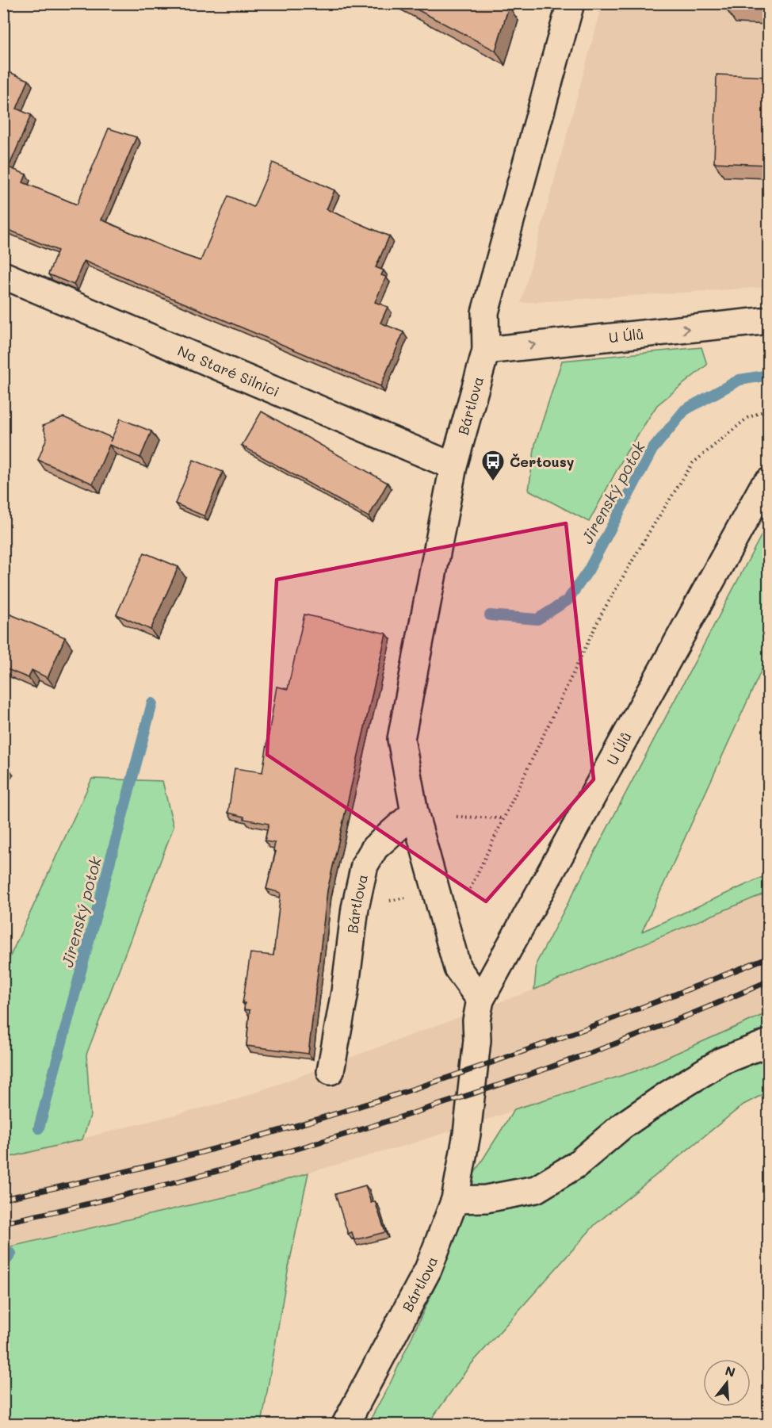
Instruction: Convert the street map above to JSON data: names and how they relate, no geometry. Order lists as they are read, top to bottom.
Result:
{
  "streets": {
    "street": ["U Úlů", "Na Staré Silnici", "Bártlova"]
  },
  "crossings": [
    ["U Úlů", "Bártlova"],
    ["Na Staré Silnici", "Bártlova"]
  ],
  "water": ["Jirenský potok"],
  "places": {
    "bus stop": ["Čertousy"]
  },
  "north": "top"
}
